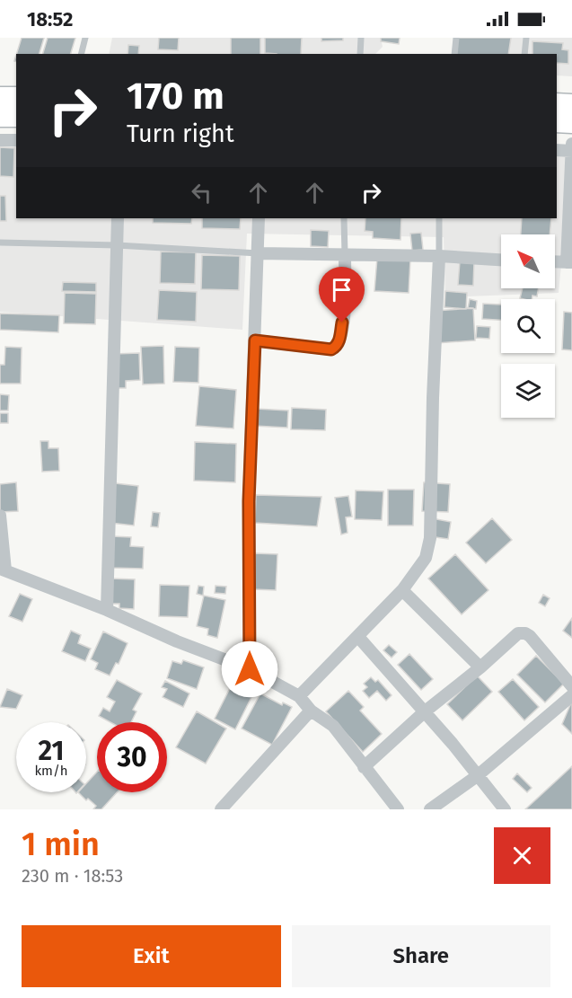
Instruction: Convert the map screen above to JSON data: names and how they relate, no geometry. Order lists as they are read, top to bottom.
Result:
{
  "north": "top left",
  "page": {
    "status": "18:52",
    "turn": ["170 m", "Turn right"],
    "speed": "21 km/h",
    "limit": "30",
    "heading": ["1 min", "230 m · 18:53"],
    "buttons": ["Exit", "Share"]
  }
}
